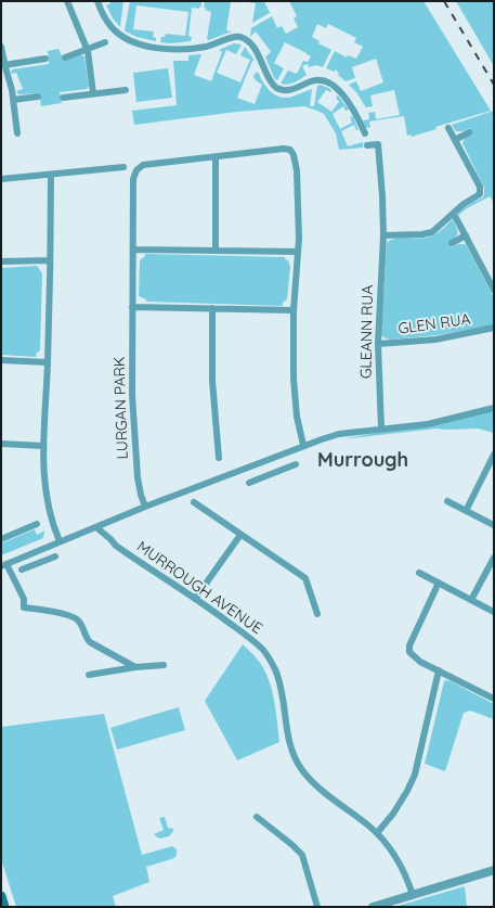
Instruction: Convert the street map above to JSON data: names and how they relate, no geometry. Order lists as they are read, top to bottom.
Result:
{
  "streets": {
    "street": [
      "GLEN RUA",
      "GLEANN RUA",
      "LURGAN PARK",
      "MURROUGH AVENUE"
    ]
  },
  "crossings": [
    ["GLEN RUA", "GLEANN RUA"]
  ],
  "districts": ["Murrough"]
}
